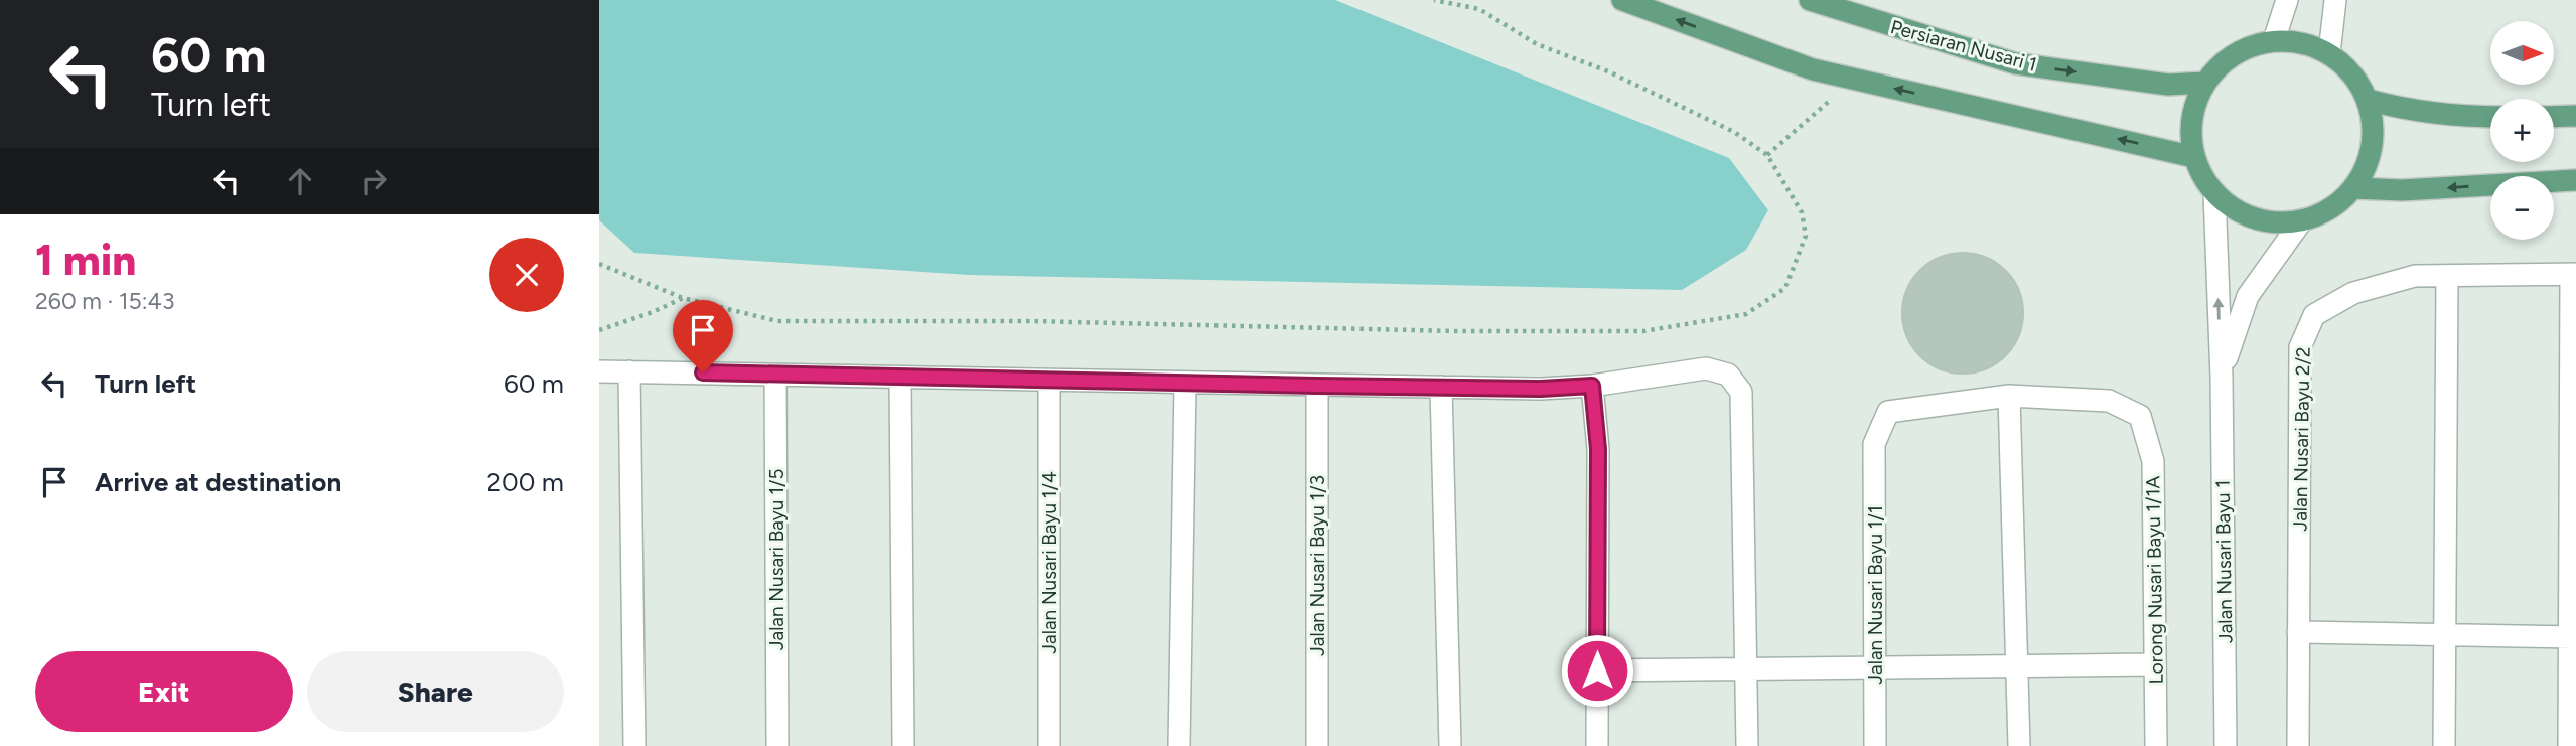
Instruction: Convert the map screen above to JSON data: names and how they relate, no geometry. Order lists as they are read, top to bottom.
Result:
{
  "streets": {
    "main road": ["Persiaran Nusari 1"],
    "street": [
      "Jalan Nusari Bayu 2/2",
      "Jalan Nusari Bayu 1/5",
      "Jalan Nusari Bayu 1",
      "Jalan Nusari Bayu 1/4",
      "Jalan Nusari Bayu 1/3",
      "Lorong Nusari Bayu 1/1A",
      "Jalan Nusari Bayu 1/1"
    ]
  },
  "crossings": [
    ["Persiaran Nusari 1", "Jalan Nusari Bayu 1"],
    ["Lorong Nusari Bayu 1/1A", "Jalan Nusari Bayu 1/1"]
  ],
  "north": "right",
  "page": {
    "turn": ["60 m", "Turn left"],
    "map_buttons": ["+", "−"],
    "heading": ["1 min", "260 m · 15:43"],
    "list": [
      {
        "name": "Turn left",
        "value": "60 m"
      },
      {
        "name": "Arrive at destination",
        "value": "200 m"
      }
    ],
    "buttons": ["Exit", "Share"]
  }
}
